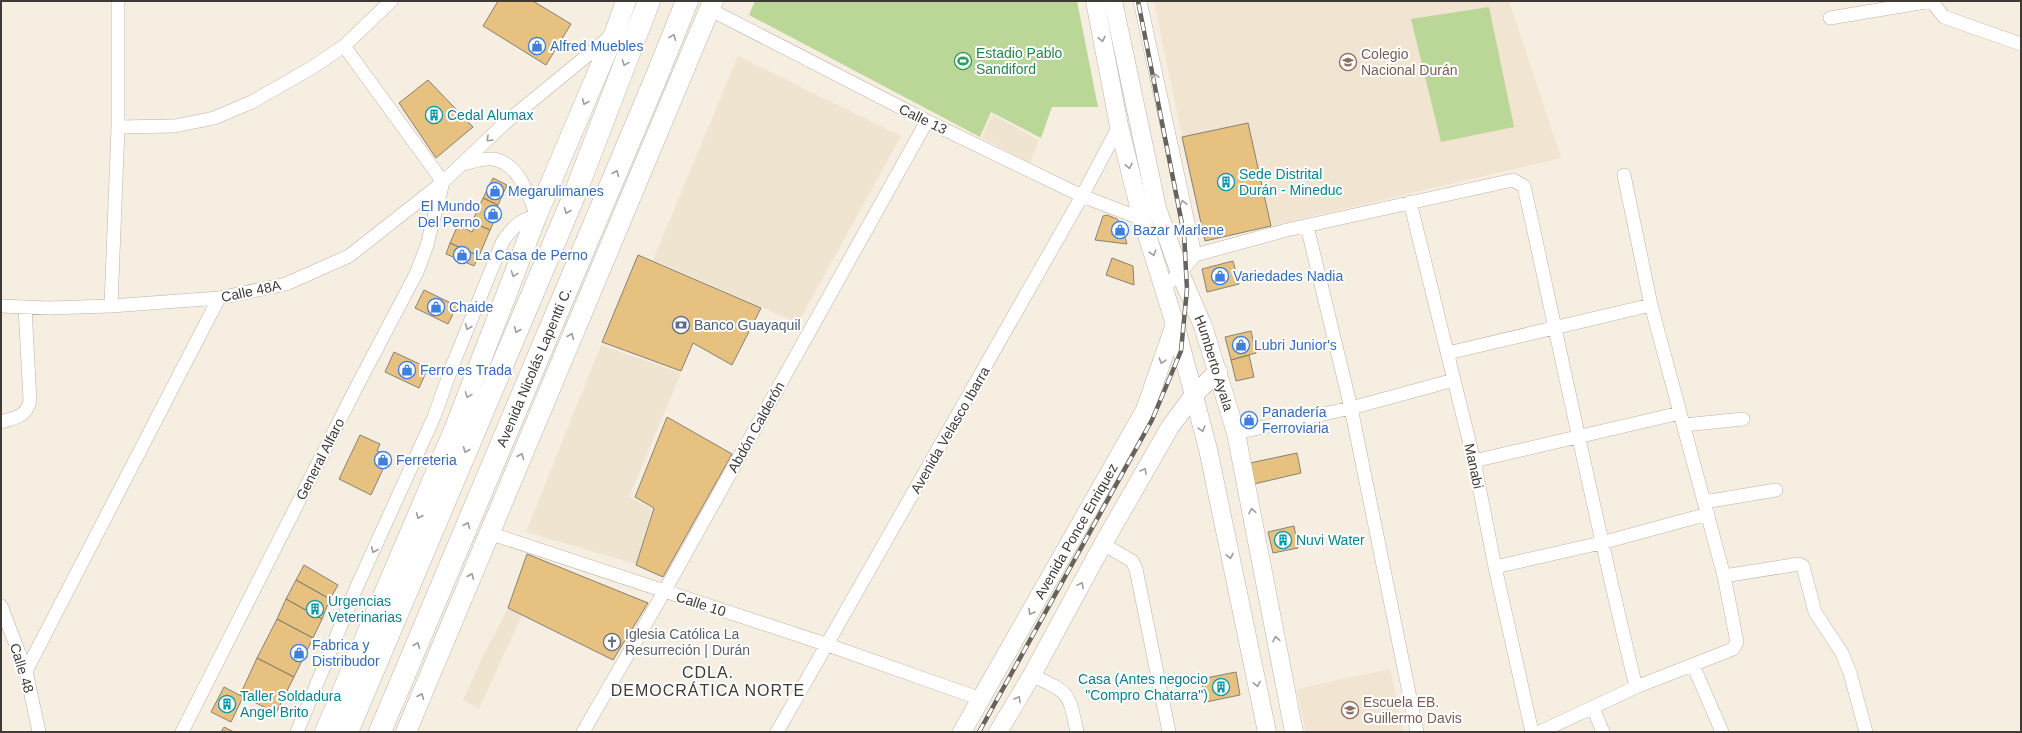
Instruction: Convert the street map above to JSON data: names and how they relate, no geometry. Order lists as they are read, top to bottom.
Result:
{
  "streets": {
    "highway": ["Avenida Nicolás Lapentti C."],
    "street": [
      "Calle 13",
      "Calle 48A",
      "Humberto Ayala",
      "Abdón Calderón",
      "Avenida Velasco Ibarra",
      "General Alfaro",
      "Manabi",
      "Avenida Ponce Enriquez",
      "Calle 10",
      "Calle 48"
    ]
  },
  "crossings": [
    ["Calle 13", "Humberto Ayala"],
    ["Calle 13", "Avenida Nicolás Lapentti C."],
    ["Calle 13", "Abdón Calderón"],
    ["Calle 13", "Avenida Velasco Ibarra"],
    ["Calle 48A", "General Alfaro"],
    ["Humberto Ayala", "Avenida Velasco Ibarra"],
    ["Humberto Ayala", "Avenida Ponce Enriquez"],
    ["Avenida Nicolás Lapentti C.", "Calle 10"],
    ["Abdón Calderón", "Calle 10"],
    ["Avenida Velasco Ibarra", "Calle 10"],
    ["Avenida Ponce Enriquez", "Calle 10"]
  ],
  "districts": ["CDLA. DEMOCRÁTICA NORTE"],
  "places": {
    "shop": [
      "Alfred Muebles",
      "Megarulimanes",
      "El Mundo Del Perno",
      "Bazar Marlene",
      "La Casa de Perno",
      "Variedades Nadia",
      "Chaide",
      "Lubri Junior's",
      "Ferro es Trada",
      "Panadería Ferroviaria",
      "Ferreteria",
      "Fabrica y Distribudor"
    ],
    "sports": ["Estadio Pablo Sandiford"],
    "school or university": ["Colegio Nacional Durán", "Escuela EB. Guillermo Davis"],
    "building": [
      "Cedal Alumax",
      "Sede Distrital Durán - Mineduc",
      "Nuvi Water",
      "Urgencias Veterinarias",
      "Casa (Antes negocio \"Compro Chatarra\")",
      "Taller Soldadura Angel Brito"
    ],
    "bank": ["Banco Guayaquil"],
    "church": ["Iglesia Católica La Resurreción | Durán"]
  }
}
